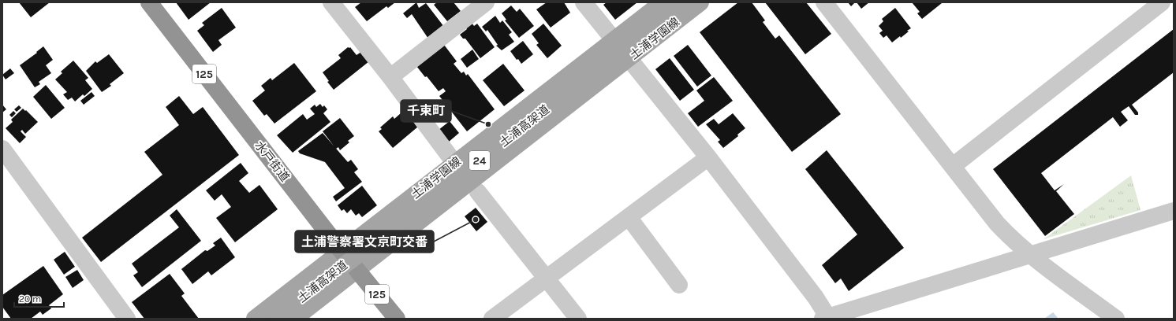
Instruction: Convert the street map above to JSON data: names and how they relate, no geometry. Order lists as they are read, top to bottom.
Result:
{
  "streets": {
    "highway": ["125", "水戸街道"],
    "main road": ["土浦学園線", "土浦高架道", "24"]
  },
  "crossings": [
    ["土浦学園線", "水戸街道"]
  ],
  "places": ["千束町", "土浦警察署文京町交番"],
  "scale_bar": "20 m"
}
